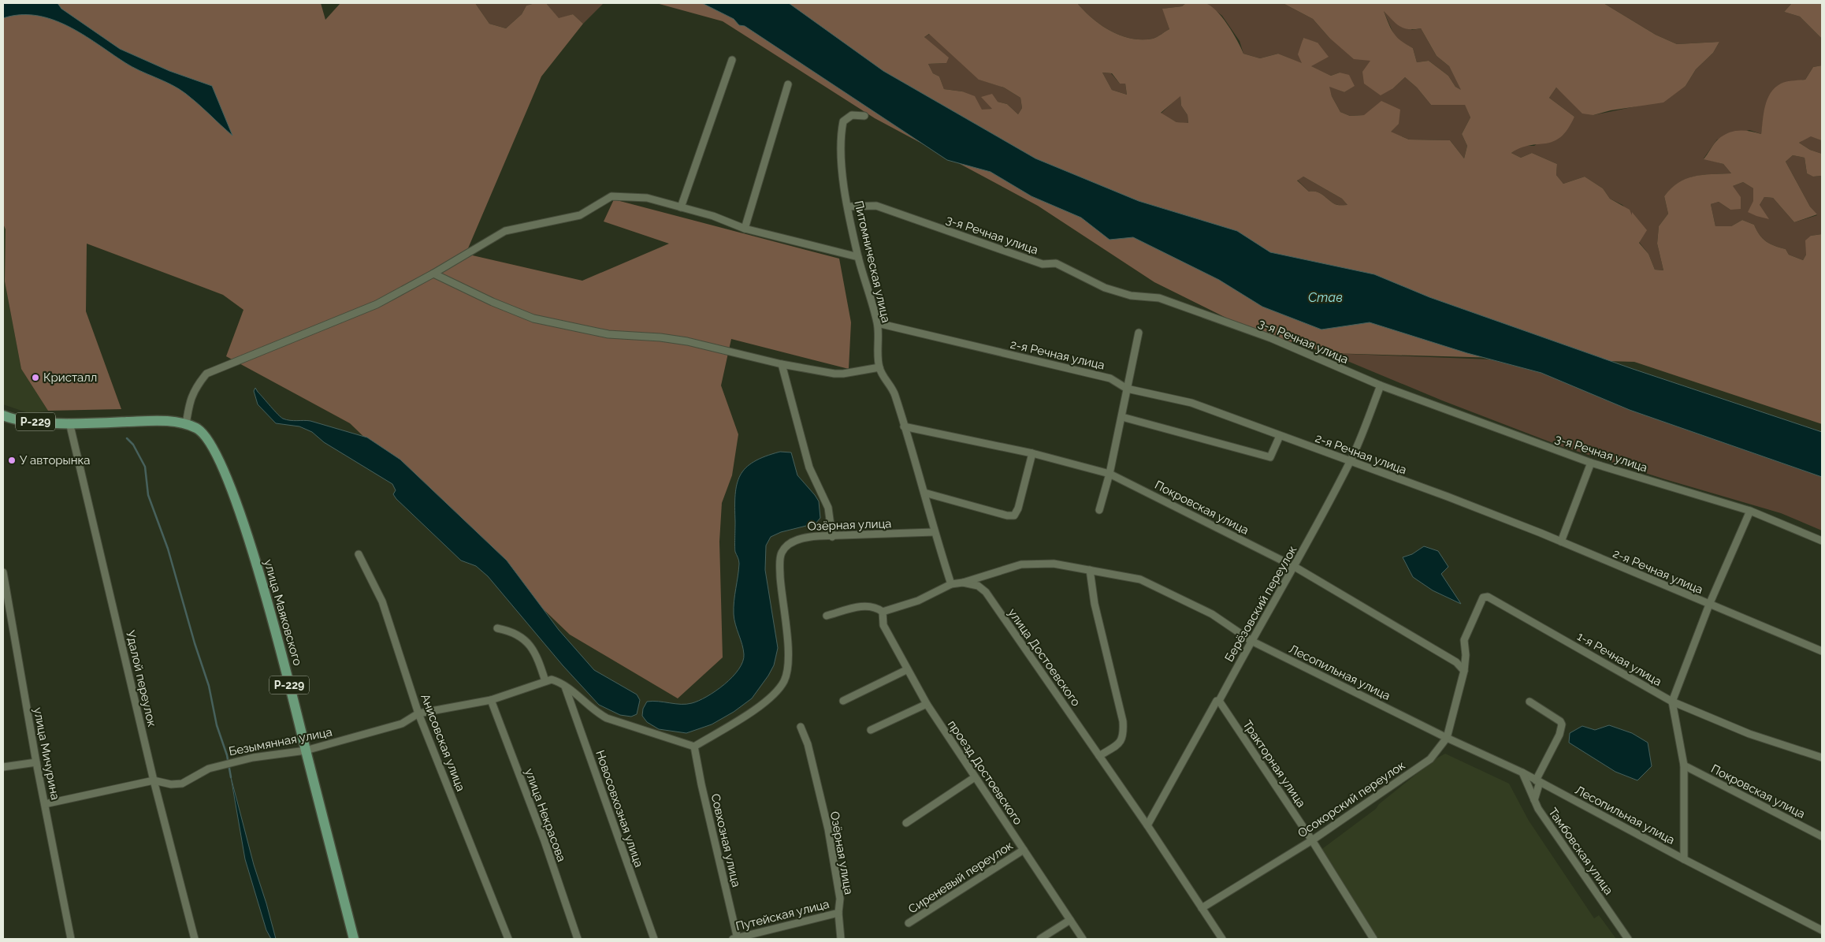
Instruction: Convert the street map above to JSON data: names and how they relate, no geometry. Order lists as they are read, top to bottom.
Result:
{
  "streets": {
    "main road": ["Р-229", "улица Маяковского"],
    "street": [
      "3-я Речная улица",
      "Питомническая улица",
      "2-я Речная улица",
      "Покровская улица",
      "Озёрная улица",
      "Берёзовский переулок",
      "улица Достоевского",
      "1-я Речная улица",
      "Лесопильная улица",
      "Удалой переулок",
      "Безымянная улица",
      "Анисовская улица",
      "улица Мичурина",
      "Тракторная улица",
      "проезд Достоевского",
      "Осокорский переулок",
      "Новосовхозная улица",
      "улица Некрасова",
      "Совхозная улица",
      "Тамбовская улица",
      "Сиреневый переулок",
      "Путейская улица"
    ]
  },
  "crossings": [
    ["3-я Речная улица", "Питомническая улица"],
    ["3-я Речная улица", "Берёзовский переулок"],
    ["Питомническая улица", "2-я Речная улица"],
    ["Питомническая улица", "Покровская улица"],
    ["Питомническая улица", "Озёрная улица"],
    ["Питомническая улица", "Лесопильная улица"],
    ["2-я Речная улица", "Берёзовский переулок"],
    ["Р-229", "улица Маяковского"],
    ["Р-229", "Удалой переулок"],
    ["Покровская улица", "Берёзовский переулок"],
    ["Покровская улица", "1-я Речная улица"],
    ["Покровская улица", "Осокорский переулок"],
    ["Озёрная улица", "Совхозная улица"],
    ["Озёрная улица", "Путейская улица"],
    ["Берёзовский переулок", "улица Достоевского"],
    ["Берёзовский переулок", "Лесопильная улица"],
    ["Берёзовский переулок", "Тракторная улица"],
    ["улица Маяковского", "Безымянная улица"],
    ["улица Достоевского", "Лесопильная улица"],
    ["улица Достоевского", "Осокорский переулок"],
    ["1-я Речная улица", "Осокорский переулок"],
    ["Лесопильная улица", "проезд Достоевского"],
    ["Лесопильная улица", "Осокорский переулок"],
    ["Лесопильная улица", "Тамбовская улица"],
    ["Удалой переулок", "Безымянная улица"],
    ["Безымянная улица", "Анисовская улица"],
    ["Безымянная улица", "улица Мичурина"],
    ["Безымянная улица", "улица Некрасова"],
    ["Тракторная улица", "Осокорский переулок"],
    ["проезд Достоевского", "Сиреневый переулок"],
    ["Совхозная улица", "Путейская улица"]
  ],
  "water": ["Став"],
  "places": ["Кристалл", "У авторынка"]
}
